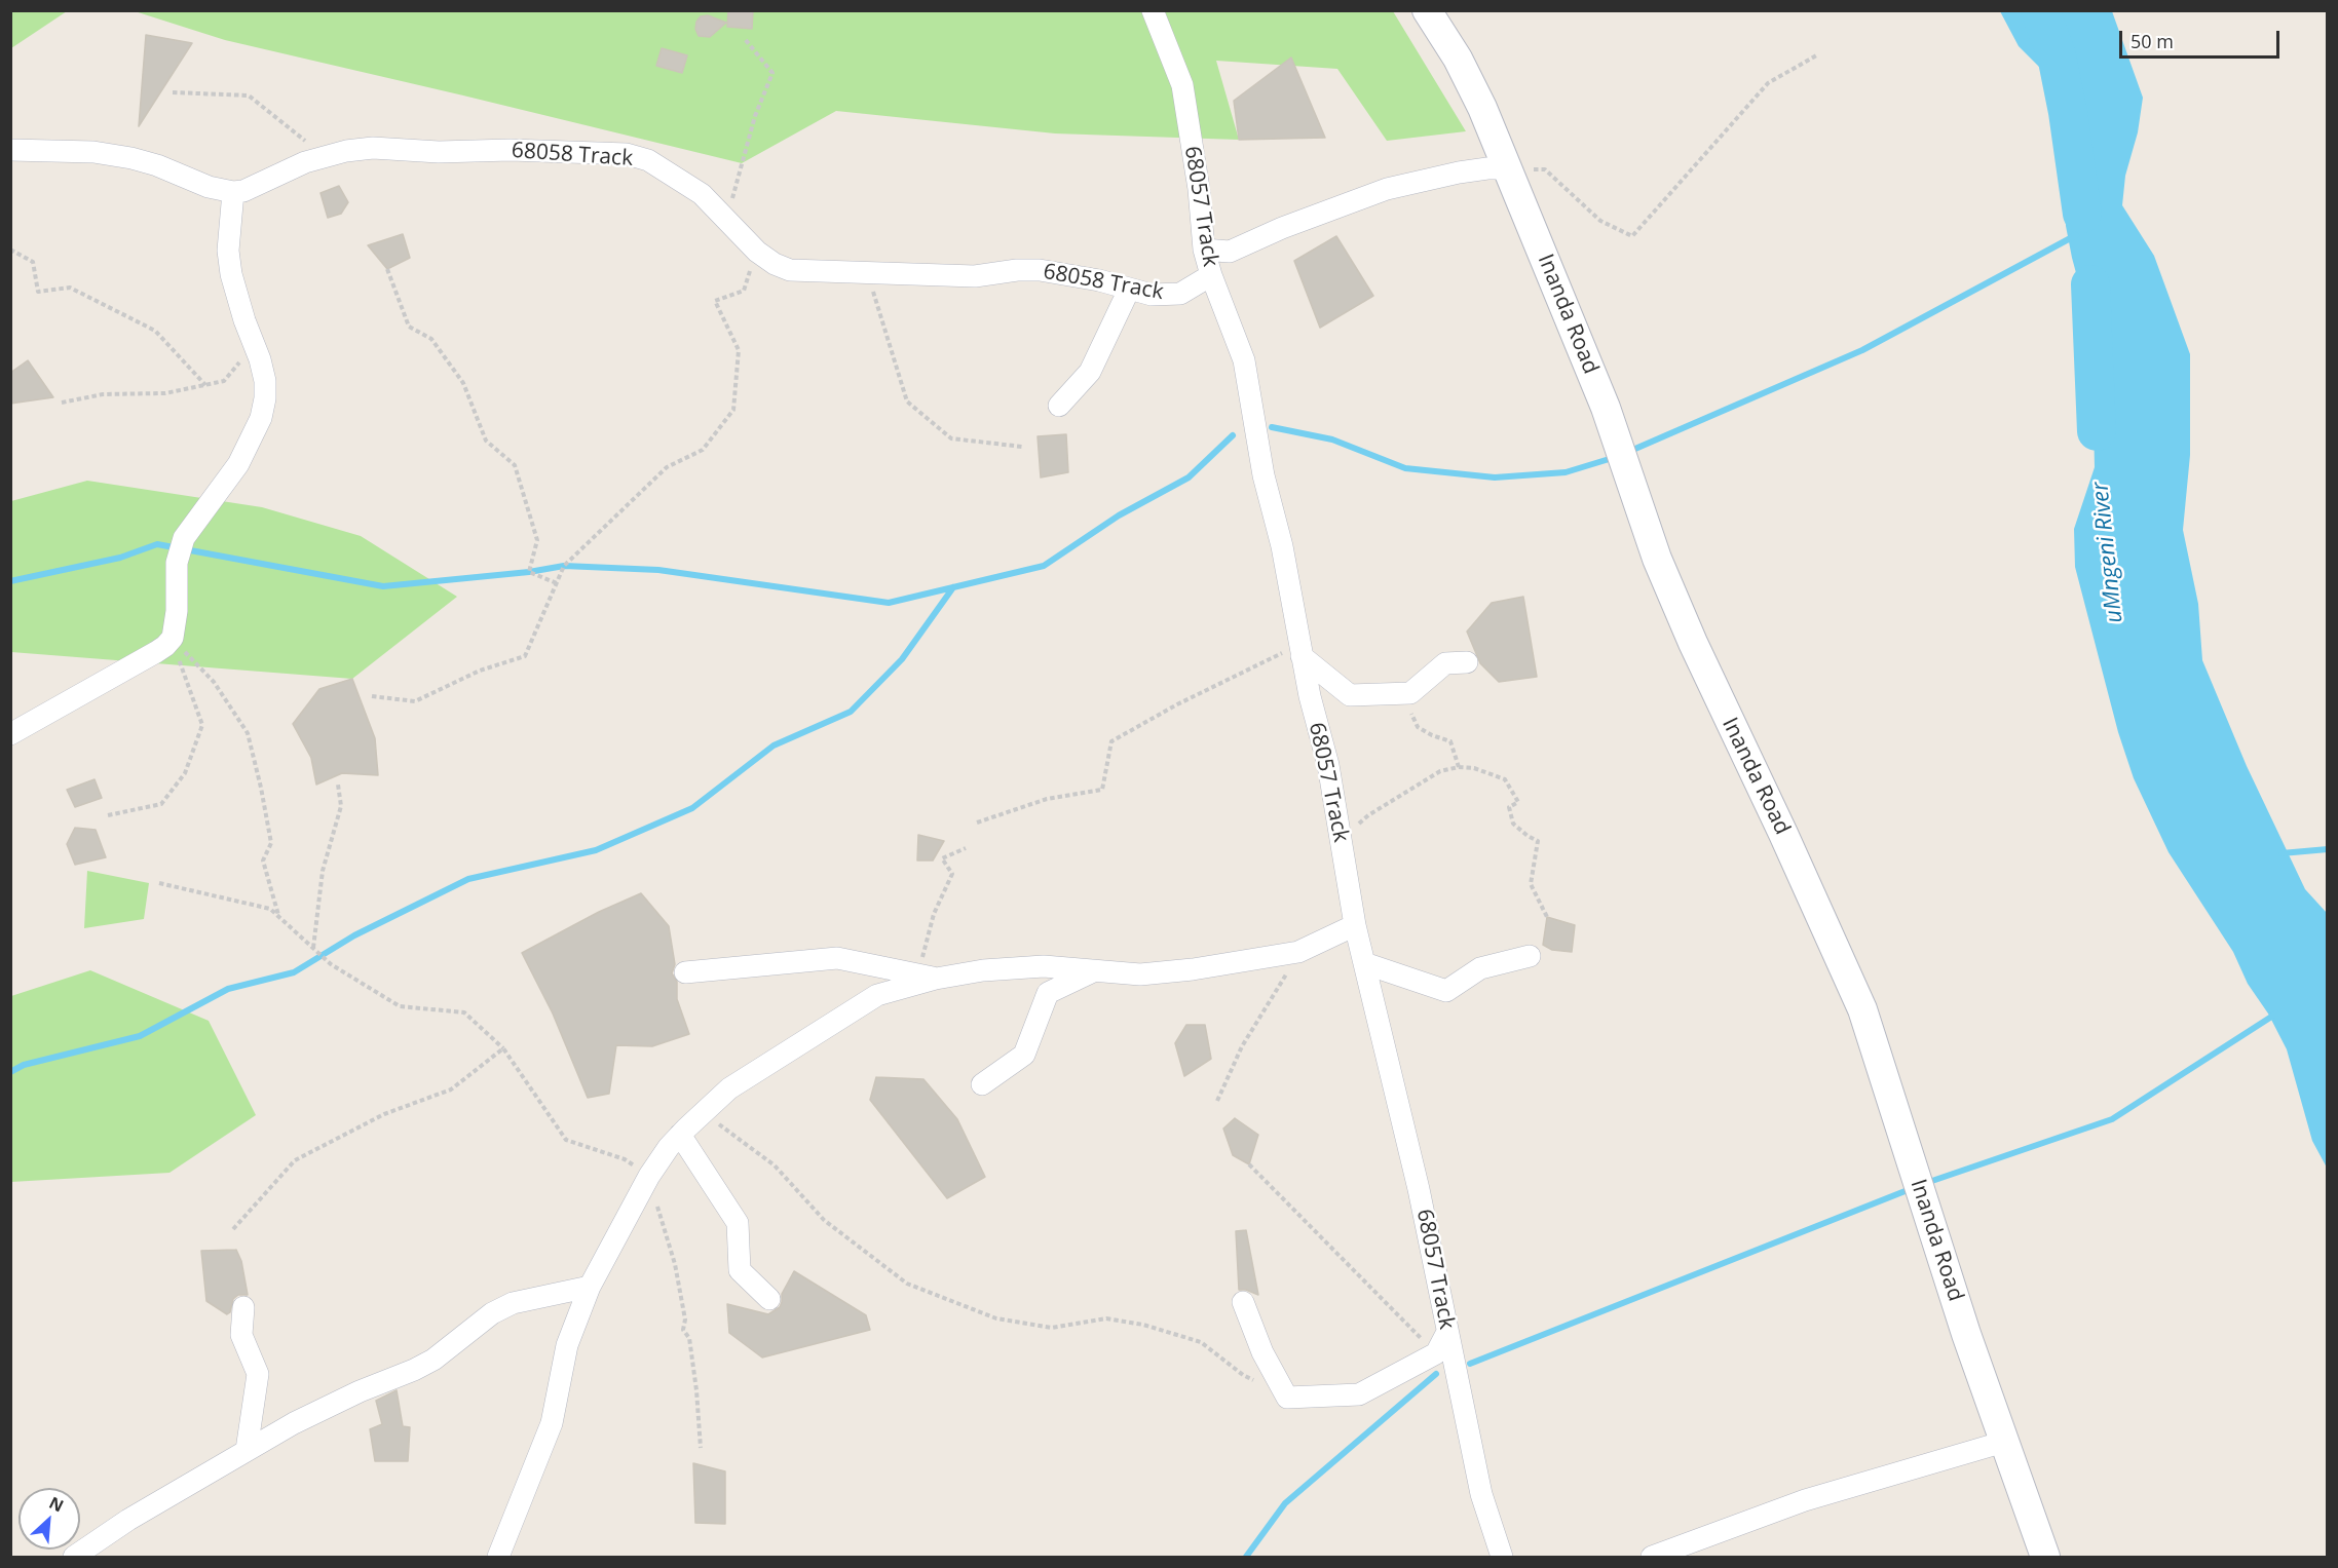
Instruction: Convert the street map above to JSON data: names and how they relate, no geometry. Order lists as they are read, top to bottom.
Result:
{
  "streets": {
    "street": ["68058 Track", "68057 Track", "Inanda Road"]
  },
  "crossings": [
    ["68058 Track", "68057 Track"]
  ],
  "water": ["uMngeni River"],
  "scale_bar": "50 m",
  "north": "top right"
}
